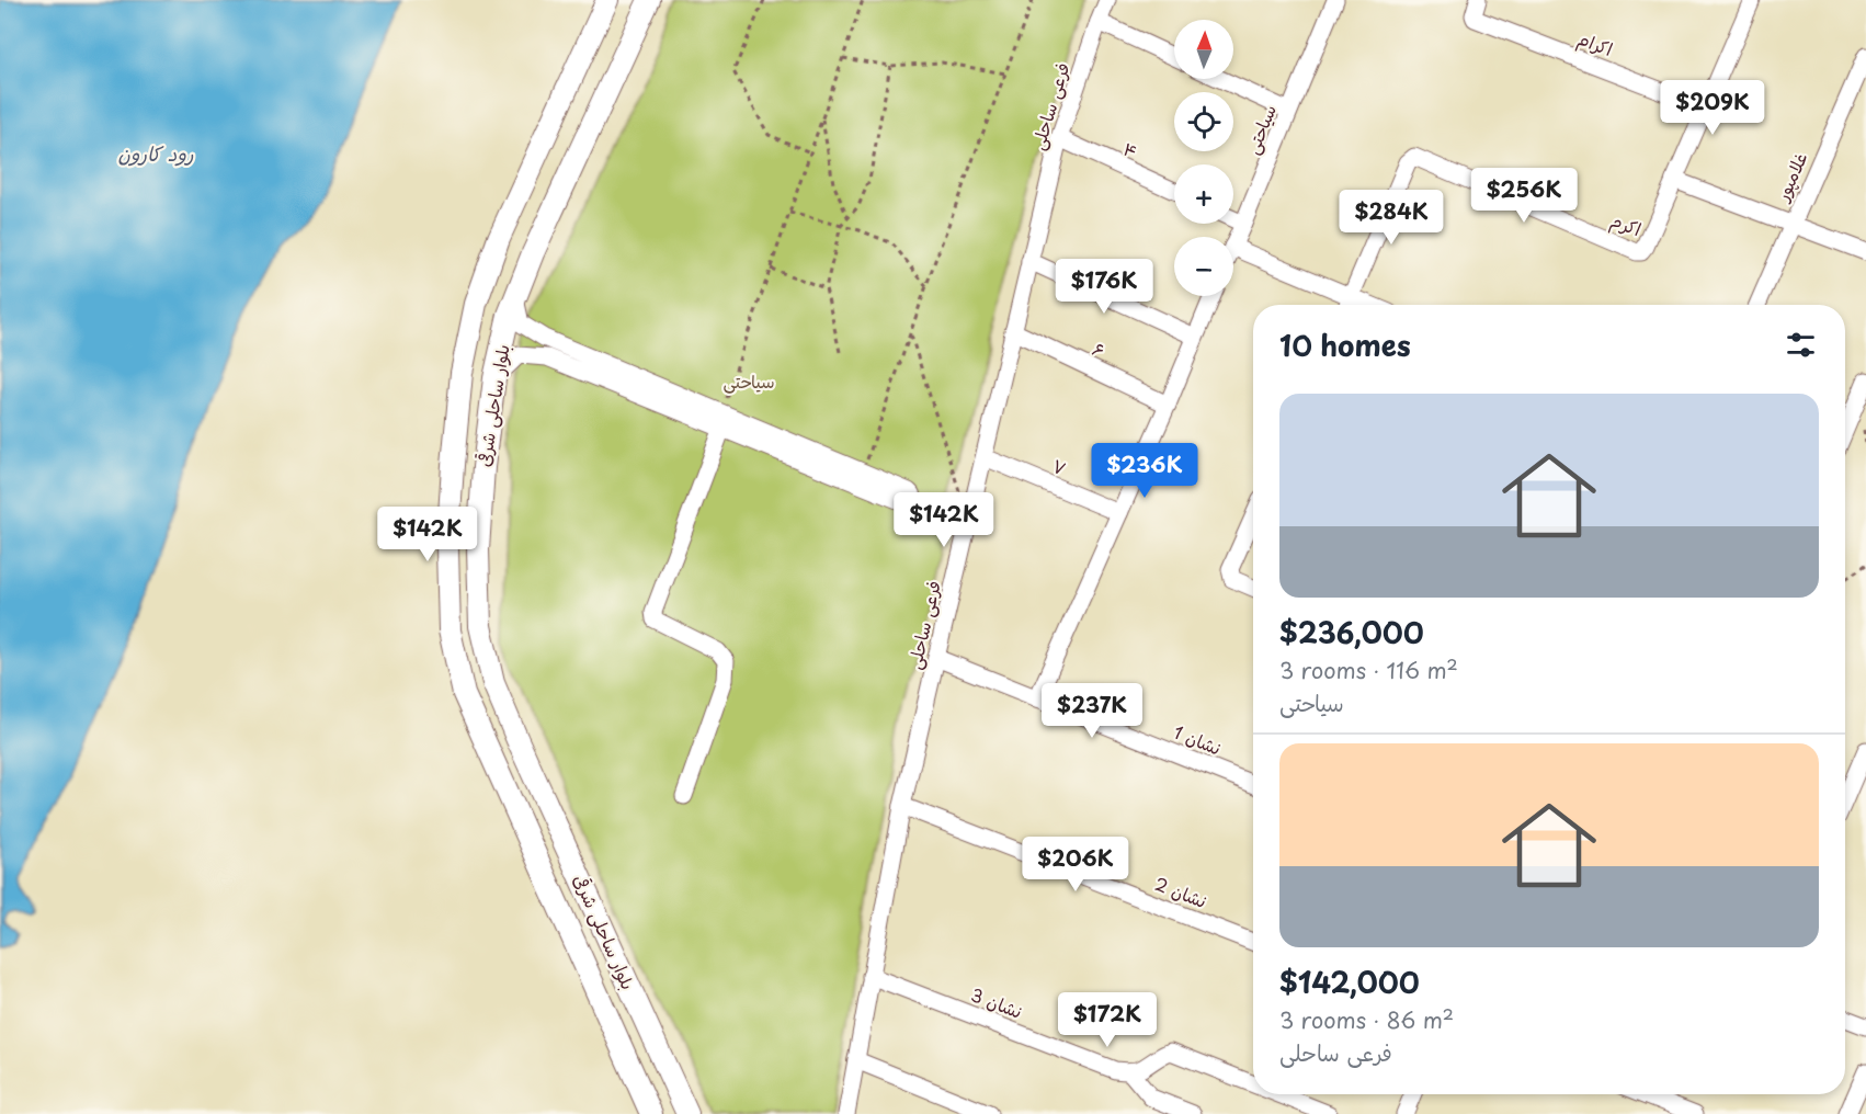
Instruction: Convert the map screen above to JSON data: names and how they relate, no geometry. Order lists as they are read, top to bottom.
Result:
{
  "streets": {
    "main road": ["بلوار ساحلی شرقی"],
    "street": [
      "اکرام",
      "فرعی ساحلی",
      "سیاحتی",
      "۴",
      "غلامپور",
      "اکرم",
      "۶",
      "۷",
      "نشان 1",
      "نشان 2",
      "نشان 3"
    ]
  },
  "crossings": [
    ["فرعی ساحلی", "۴"],
    ["فرعی ساحلی", "۶"],
    ["فرعی ساحلی", "۷"],
    ["فرعی ساحلی", "نشان 1"],
    ["فرعی ساحلی", "نشان 2"],
    ["فرعی ساحلی", "نشان 3"]
  ],
  "water": ["رود کارون"],
  "parks": ["سیاحتی"],
  "north": "top",
  "page": {
    "map_buttons": ["+", "−"],
    "price": [
      "$209K",
      "$256K",
      "$284K",
      "$176K",
      "$236K",
      "$142K",
      "$142K",
      "$237K",
      "$206K",
      "$172K"
    ],
    "heading": "10 homes",
    "list": [
      {
        "name": "$236,000",
        "note": "3 rooms · 116 m² · سیاحتی"
      },
      {
        "name": "$142,000",
        "note": "3 rooms · 86 m² · فرعی ساحلی"
      }
    ]
  }
}
